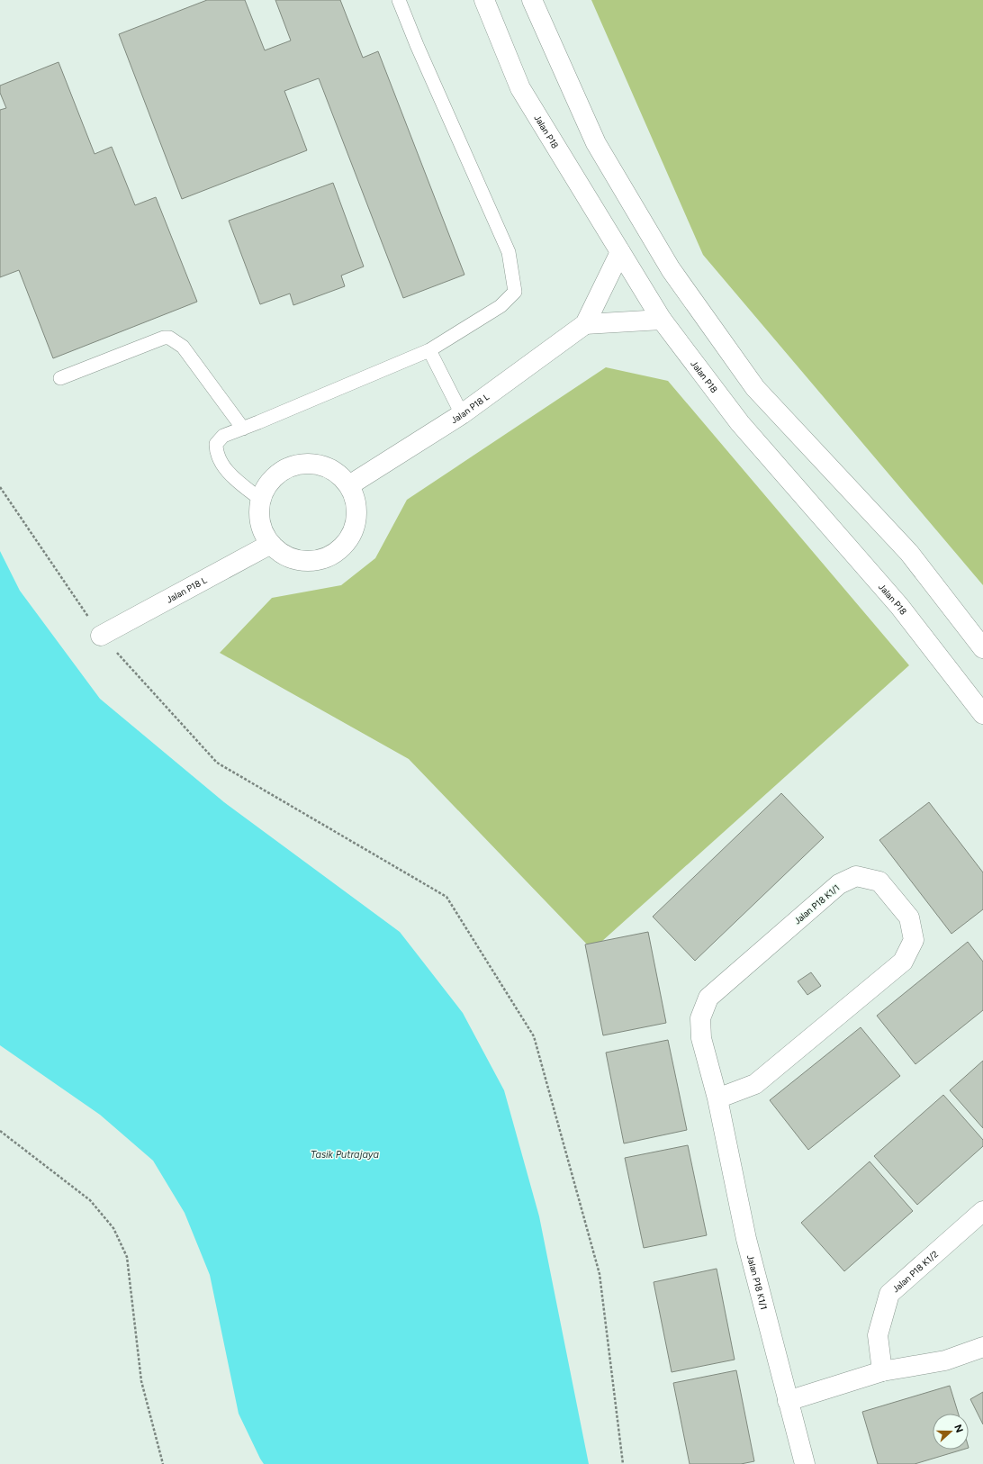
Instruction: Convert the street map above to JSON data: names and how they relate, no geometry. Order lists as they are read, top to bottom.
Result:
{
  "streets": {
    "street": [
      "Jalan P18",
      "Jalan P18 L",
      "Jalan P18 K1/1",
      "Jalan P18 K1/2"
    ]
  },
  "crossings": [
    ["Jalan P18", "Jalan P18 L"]
  ],
  "water": ["Tasik Putrajaya"],
  "north": "right"
}
